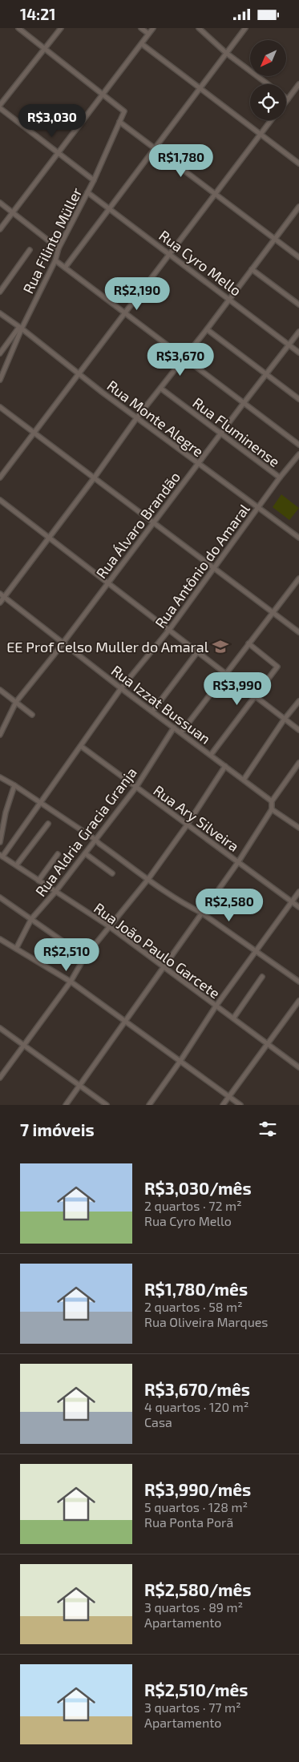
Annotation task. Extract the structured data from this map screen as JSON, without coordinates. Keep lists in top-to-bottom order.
{
  "streets": {
    "street": [
      "Rua Filinto Müller",
      "Rua Cyro Mello",
      "Rua Monte Alegre",
      "Rua Fluminense",
      "Rua Álvaro Brandão",
      "Rua Antônio do Amaral",
      "Rua Izzat Bussuan",
      "Rua Ary Silveira",
      "Rua Aldria Gracia Granja",
      "Rua João Paulo Garcete"
    ]
  },
  "crossings": [
    ["Rua Filinto Müller", "Rua Cyro Mello"],
    ["Rua Filinto Müller", "Rua Monte Alegre"],
    ["Rua Cyro Mello", "Rua Álvaro Brandão"],
    ["Rua Monte Alegre", "Rua Álvaro Brandão"],
    ["Rua Monte Alegre", "Rua Antônio do Amaral"],
    ["Rua Fluminense", "Rua Álvaro Brandão"],
    ["Rua Fluminense", "Rua Antônio do Amaral"],
    ["Rua Álvaro Brandão", "Rua Izzat Bussuan"],
    ["Rua Antônio do Amaral", "Rua Izzat Bussuan"],
    ["Rua Antônio do Amaral", "Rua Ary Silveira"],
    ["Rua Antônio do Amaral", "Rua João Paulo Garcete"],
    ["Rua Izzat Bussuan", "Rua Aldria Gracia Granja"],
    ["Rua Ary Silveira", "Rua Aldria Gracia Granja"],
    ["Rua Aldria Gracia Granja", "Rua João Paulo Garcete"]
  ],
  "places": {
    "school or university": ["EE Prof Celso Muller do Amaral"]
  },
  "north": "bottom left",
  "page": {
    "status": "14:21",
    "price": [
      "R$3,030",
      "R$1,780",
      "R$2,190",
      "R$3,670",
      "R$3,990",
      "R$2,580",
      "R$2,510"
    ],
    "heading": "7 imóveis",
    "list": [
      {
        "name": "R$3,030/mês",
        "note": "2 quartos · 72 m² · Rua Cyro Mello"
      },
      {
        "name": "R$1,780/mês",
        "note": "2 quartos · 58 m² · Rua Oliveira Marques"
      },
      {
        "name": "R$3,670/mês",
        "note": "4 quartos · 120 m² · Casa"
      },
      {
        "name": "R$3,990/mês",
        "note": "5 quartos · 128 m² · Rua Ponta Porã"
      },
      {
        "name": "R$2,580/mês",
        "note": "3 quartos · 89 m² · Apartamento"
      },
      {
        "name": "R$2,510/mês",
        "note": "3 quartos · 77 m² · Apartamento"
      }
    ]
  }
}
